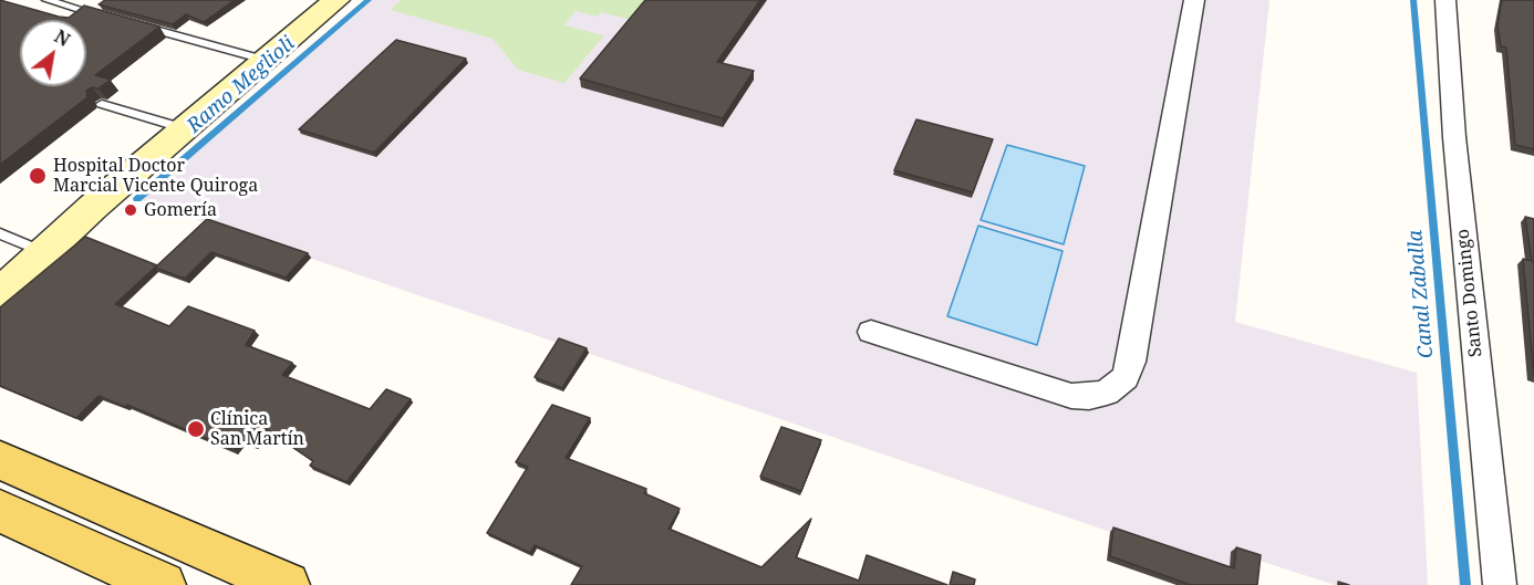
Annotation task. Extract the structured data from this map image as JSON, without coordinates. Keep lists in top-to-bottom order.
{
  "streets": {
    "street": ["Santo Domingo"]
  },
  "water": ["Ramo Meglioli", "Canal Zaballa"],
  "places": ["Hospital Doctor Marcial Vicente Quiroga", "Gomería", "Clínica San Martín"],
  "north": "top right"
}
